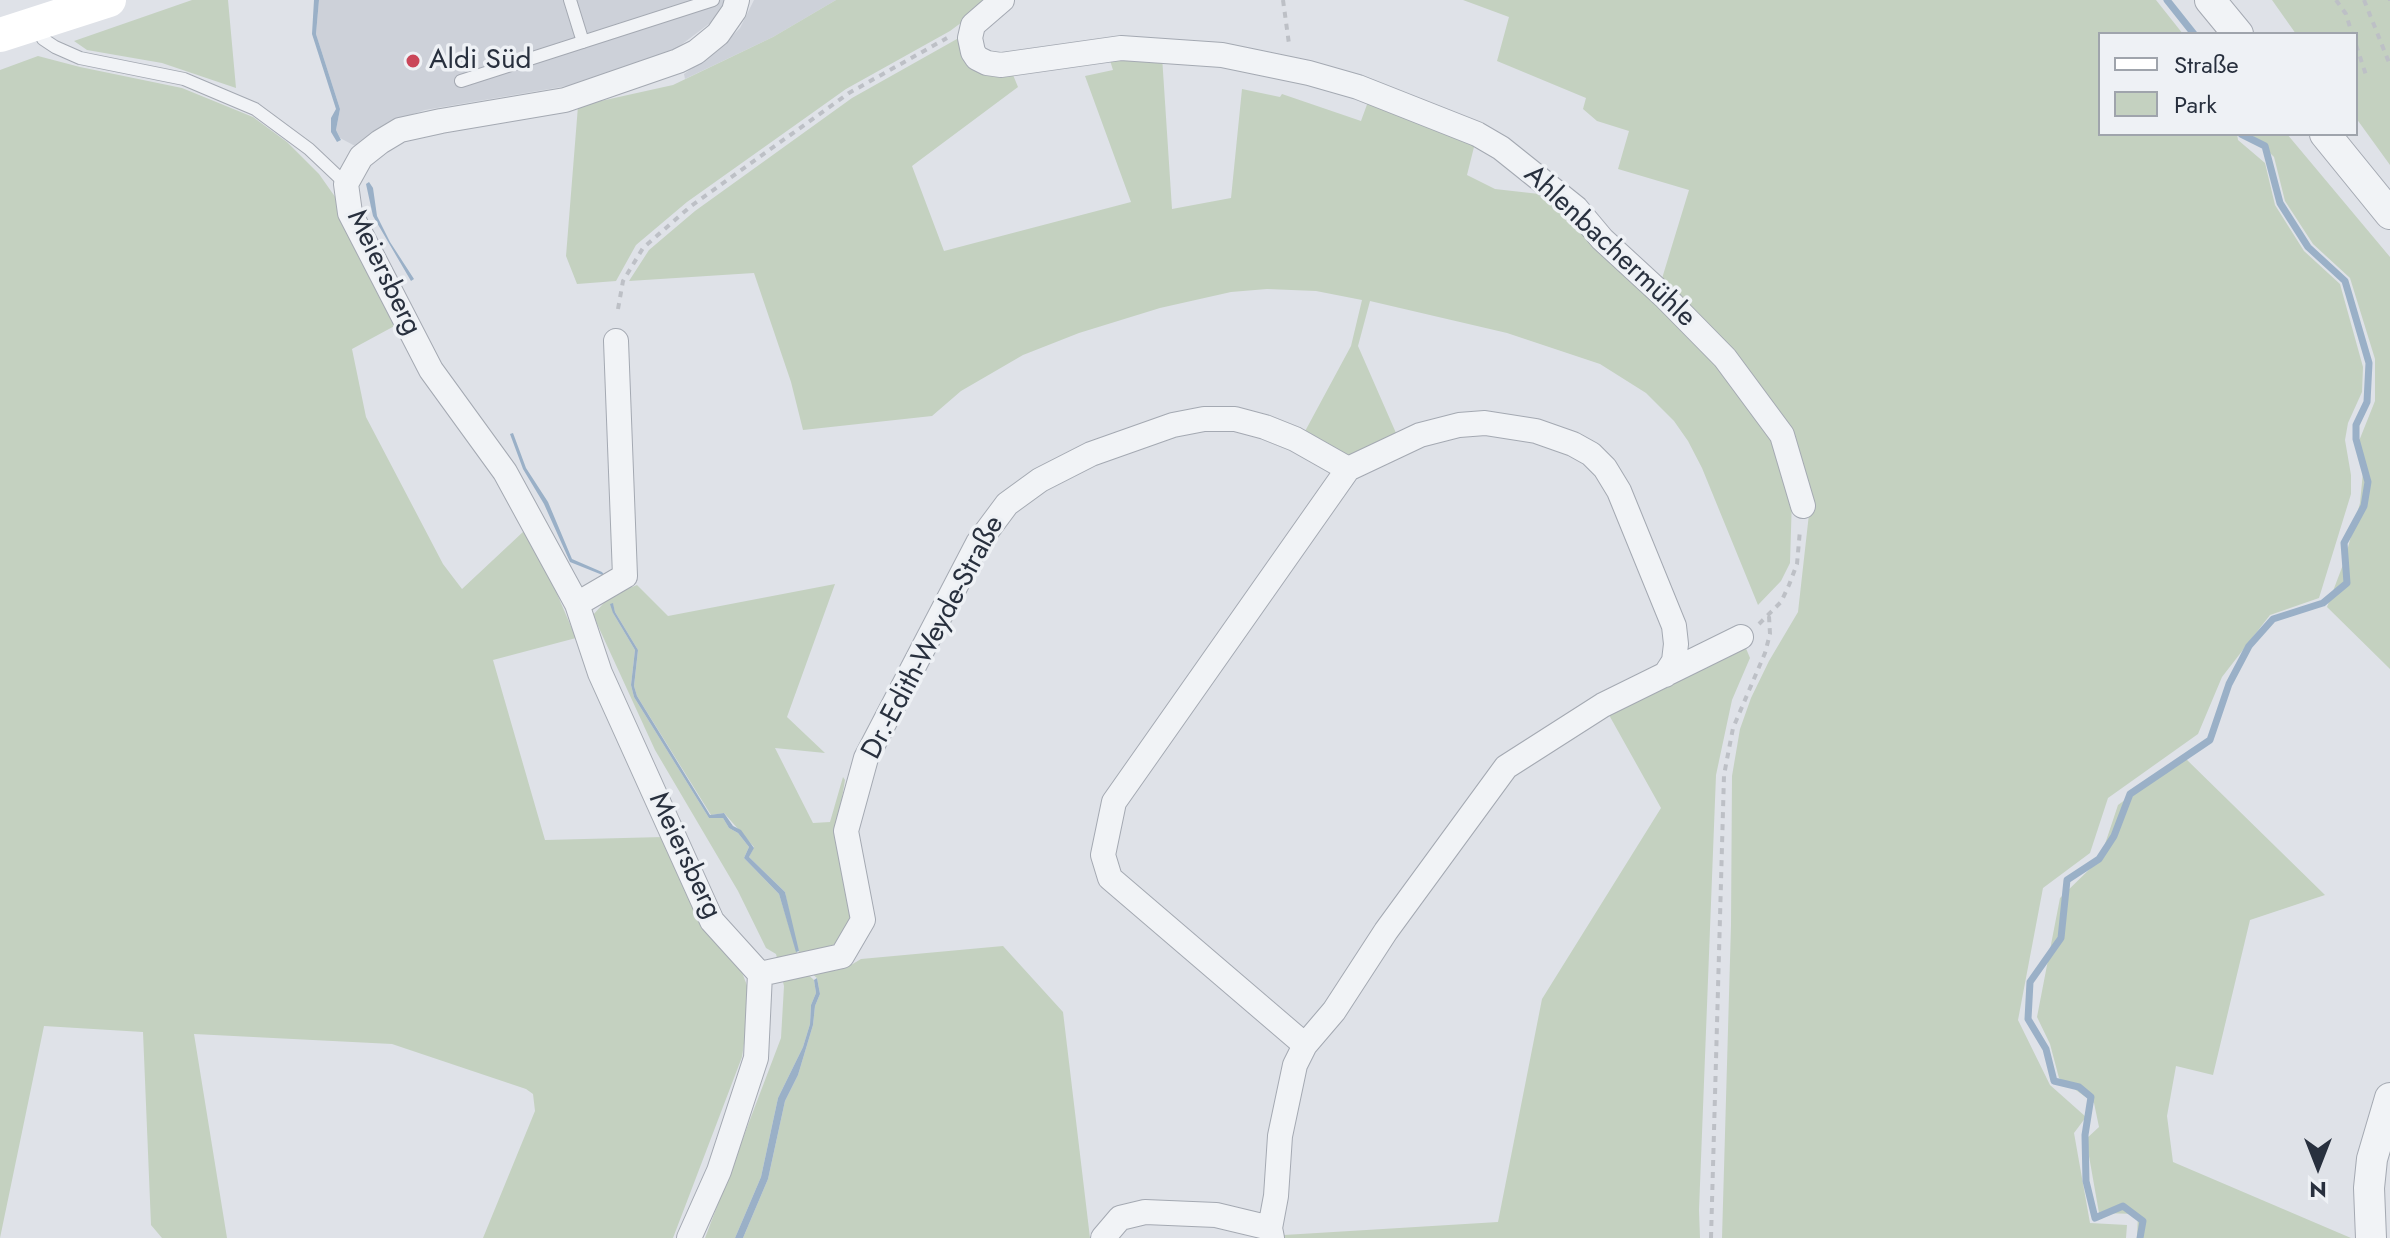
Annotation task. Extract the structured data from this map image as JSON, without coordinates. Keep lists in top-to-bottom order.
{
  "streets": {
    "street": ["Ahlenbachermühle", "Meiersberg", "Dr.-Edith-Weyde-Straße"]
  },
  "crossings": [
    ["Meiersberg", "Dr.-Edith-Weyde-Straße"]
  ],
  "places": ["Aldi Süd"],
  "legend": ["Straße", "Park"],
  "north": "bottom"
}
